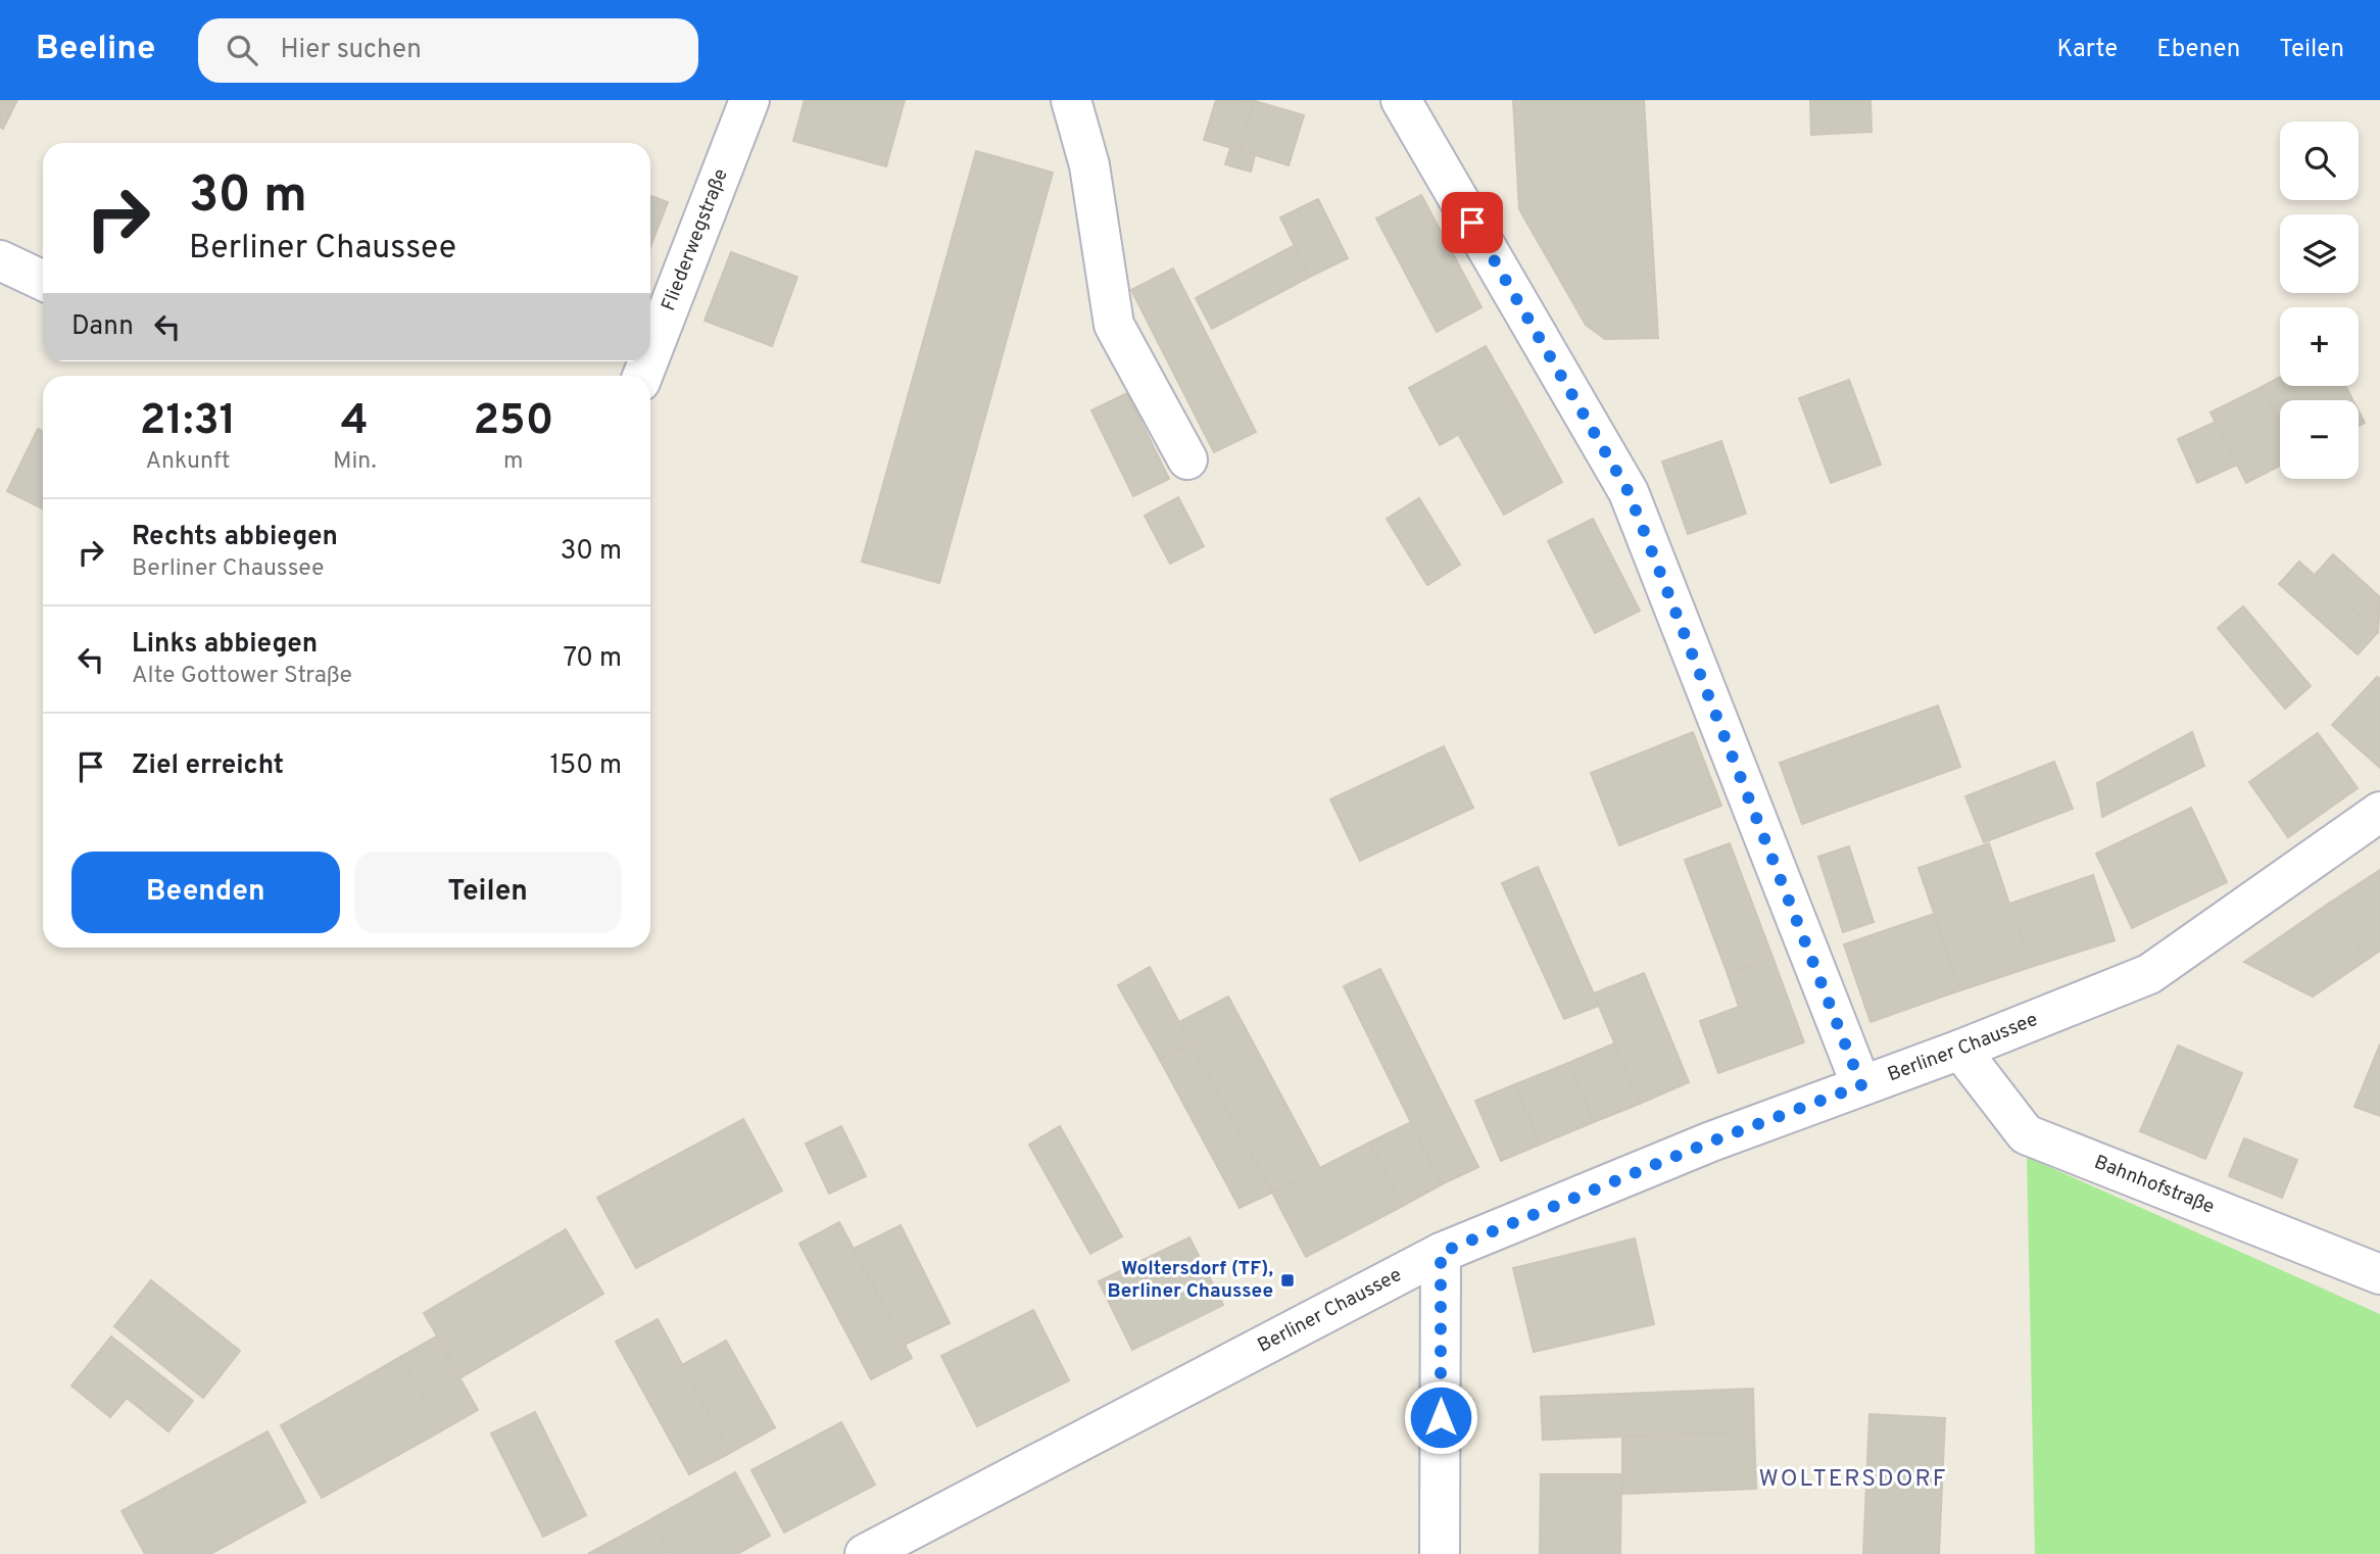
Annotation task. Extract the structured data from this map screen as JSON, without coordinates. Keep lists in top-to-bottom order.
{
  "streets": {
    "street": ["Fliederwegstraße", "Berliner Chaussee", "Bahnhofstraße"]
  },
  "crossings": [
    ["Berliner Chaussee", "Bahnhofstraße"]
  ],
  "districts": ["WOLTERSDORF"],
  "places": {
    "transit": ["Woltersdorf (TF), Berliner Chaussee"]
  },
  "page": {
    "header": "Beeline",
    "search": "Hier suchen",
    "nav": ["Karte", "Ebenen", "Teilen"],
    "map_buttons": ["+", "−"],
    "turn": ["30 m", "Berliner Chaussee"],
    "then": "Dann",
    "eta": [
      "21:31",
      "Ankunft",
      "4",
      "Min.",
      "250",
      "m"
    ],
    "list": [
      {
        "name": "Rechts abbiegen",
        "note": "Berliner Chaussee",
        "value": "30 m"
      },
      {
        "name": "Links abbiegen",
        "note": "Alte Gottower Straße",
        "value": "70 m"
      },
      {
        "name": "Ziel erreicht",
        "value": "150 m"
      }
    ],
    "buttons": ["Beenden", "Teilen"]
  }
}
